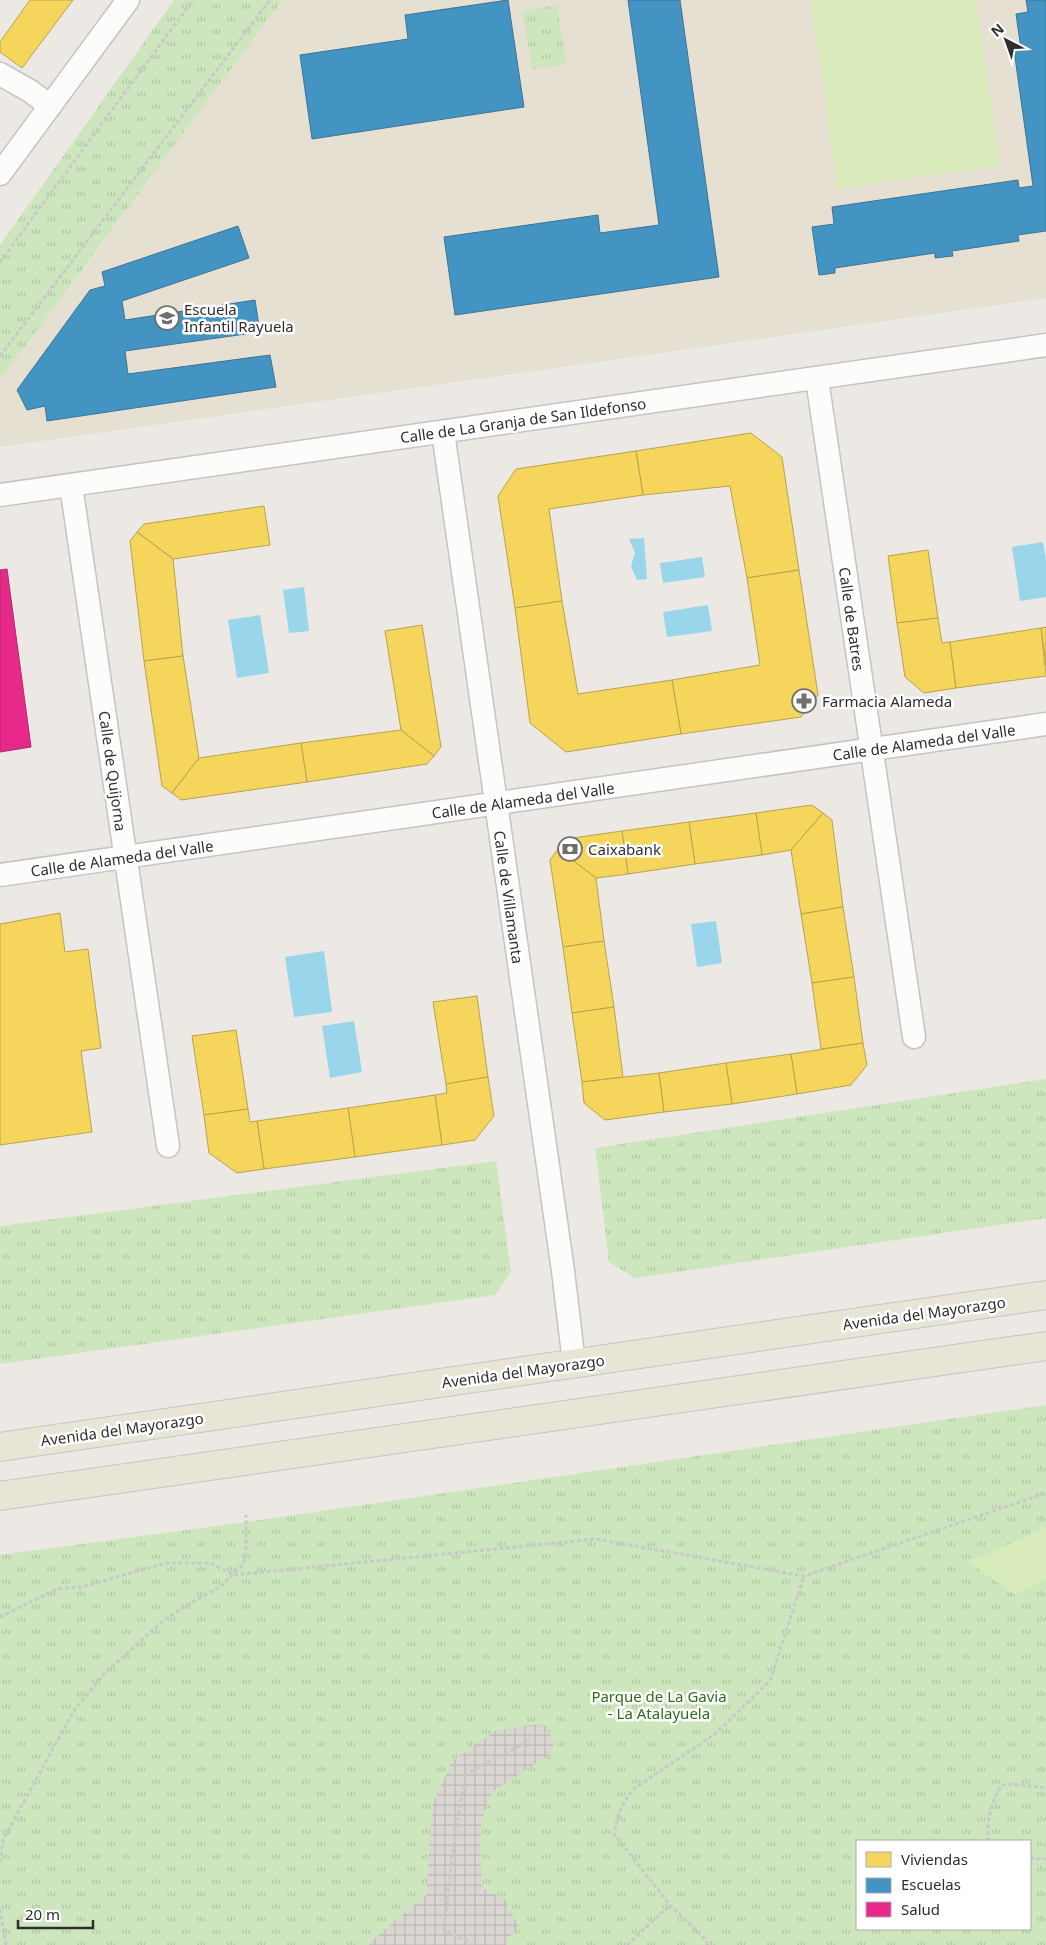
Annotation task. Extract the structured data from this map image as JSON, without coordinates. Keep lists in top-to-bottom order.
{
  "streets": {
    "main road": ["Avenida del Mayorazgo"],
    "street": [
      "Calle de La Granja de San Ildefonso",
      "Calle de Batres",
      "Calle de Alameda del Valle",
      "Calle de Quijorna",
      "Calle de Villamanta"
    ]
  },
  "crossings": [
    ["Calle de La Granja de San Ildefonso", "Calle de Batres"],
    ["Calle de La Granja de San Ildefonso", "Calle de Quijorna"],
    ["Calle de La Granja de San Ildefonso", "Calle de Villamanta"],
    ["Calle de Batres", "Calle de Alameda del Valle"],
    ["Calle de Alameda del Valle", "Calle de Quijorna"],
    ["Calle de Alameda del Valle", "Calle de Villamanta"],
    ["Calle de Villamanta", "Avenida del Mayorazgo"]
  ],
  "parks": ["Parque de La Gavia - La Atalayuela"],
  "places": {
    "school or university": ["Escuela Infantil Rayuela"],
    "pharmacy": ["Farmacia Alameda"],
    "bank": ["Caixabank"]
  },
  "legend": ["Viviendas", "Escuelas", "Salud"],
  "scale_bar": "20 m",
  "north": "top left"
}
